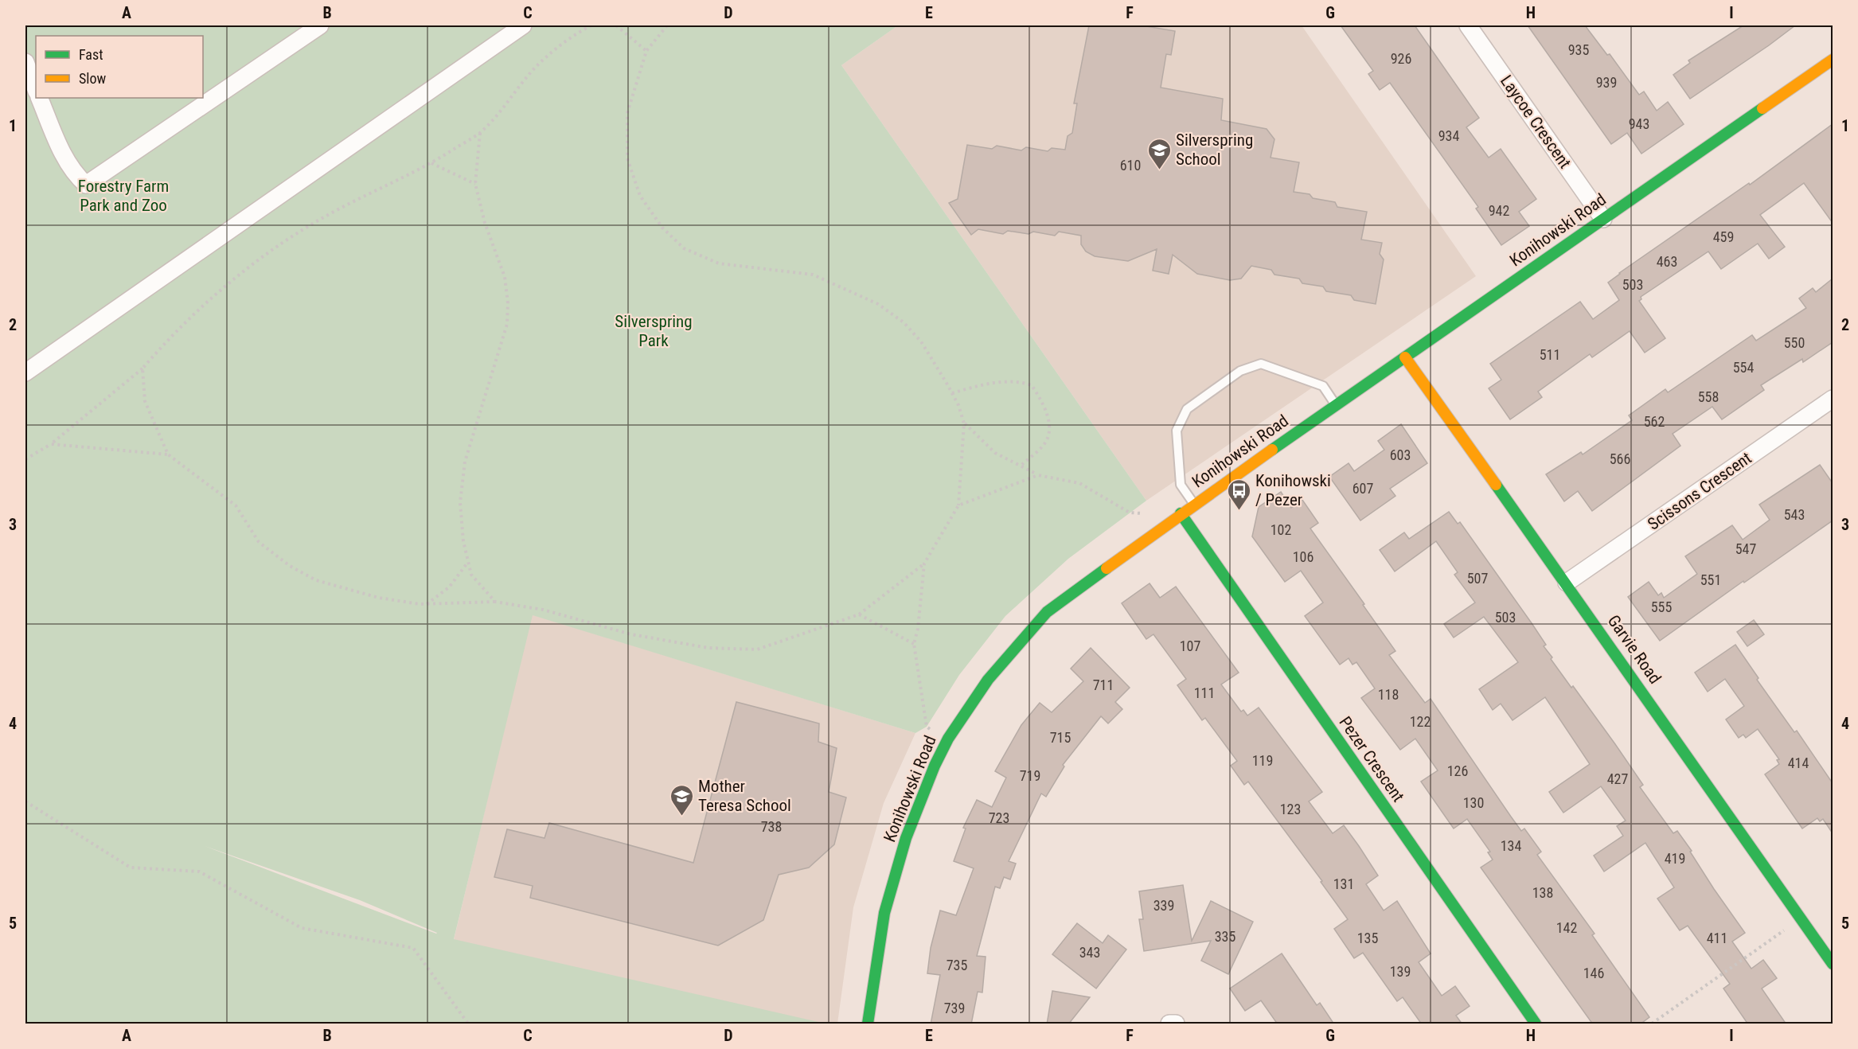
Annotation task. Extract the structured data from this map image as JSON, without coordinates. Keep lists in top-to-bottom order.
{
  "streets": {
    "street": [
      "Laycoe Crescent",
      "Konihowski Road",
      "Scissons Crescent",
      "Garvie Road",
      "Pezer Crescent"
    ]
  },
  "crossings": [
    ["Laycoe Crescent", "Konihowski Road"],
    ["Konihowski Road", "Garvie Road"],
    ["Konihowski Road", "Pezer Crescent"],
    ["Scissons Crescent", "Garvie Road"]
  ],
  "parks": ["Forestry Farm Park and Zoo", "Silverspring Park"],
  "places": {
    "school or university": ["Silverspring School", "Mother Teresa School"],
    "bus stop": ["Konihowski / Pezer"]
  },
  "house_numbers": [
    "935",
    "926",
    "939",
    "943",
    "934",
    "610",
    "942",
    "459",
    "463",
    "503",
    "550",
    "511",
    "554",
    "558",
    "562",
    "603",
    "566",
    "607",
    "543",
    "102",
    "547",
    "106",
    "507",
    "551",
    "555",
    "503",
    "107",
    "711",
    "111",
    "118",
    "122",
    "715",
    "119",
    "414",
    "126",
    "719",
    "427",
    "130",
    "123",
    "723",
    "738",
    "134",
    "419",
    "131",
    "138",
    "339",
    "142",
    "335",
    "135",
    "411",
    "343",
    "735",
    "139",
    "146",
    "739"
  ],
  "legend": ["Fast", "Slow"],
  "grid": {
    "columns": [
      "A",
      "B",
      "C",
      "D",
      "E",
      "F",
      "G",
      "H",
      "I"
    ],
    "rows": [
      "1",
      "2",
      "3",
      "4",
      "5"
    ]
  }
}
